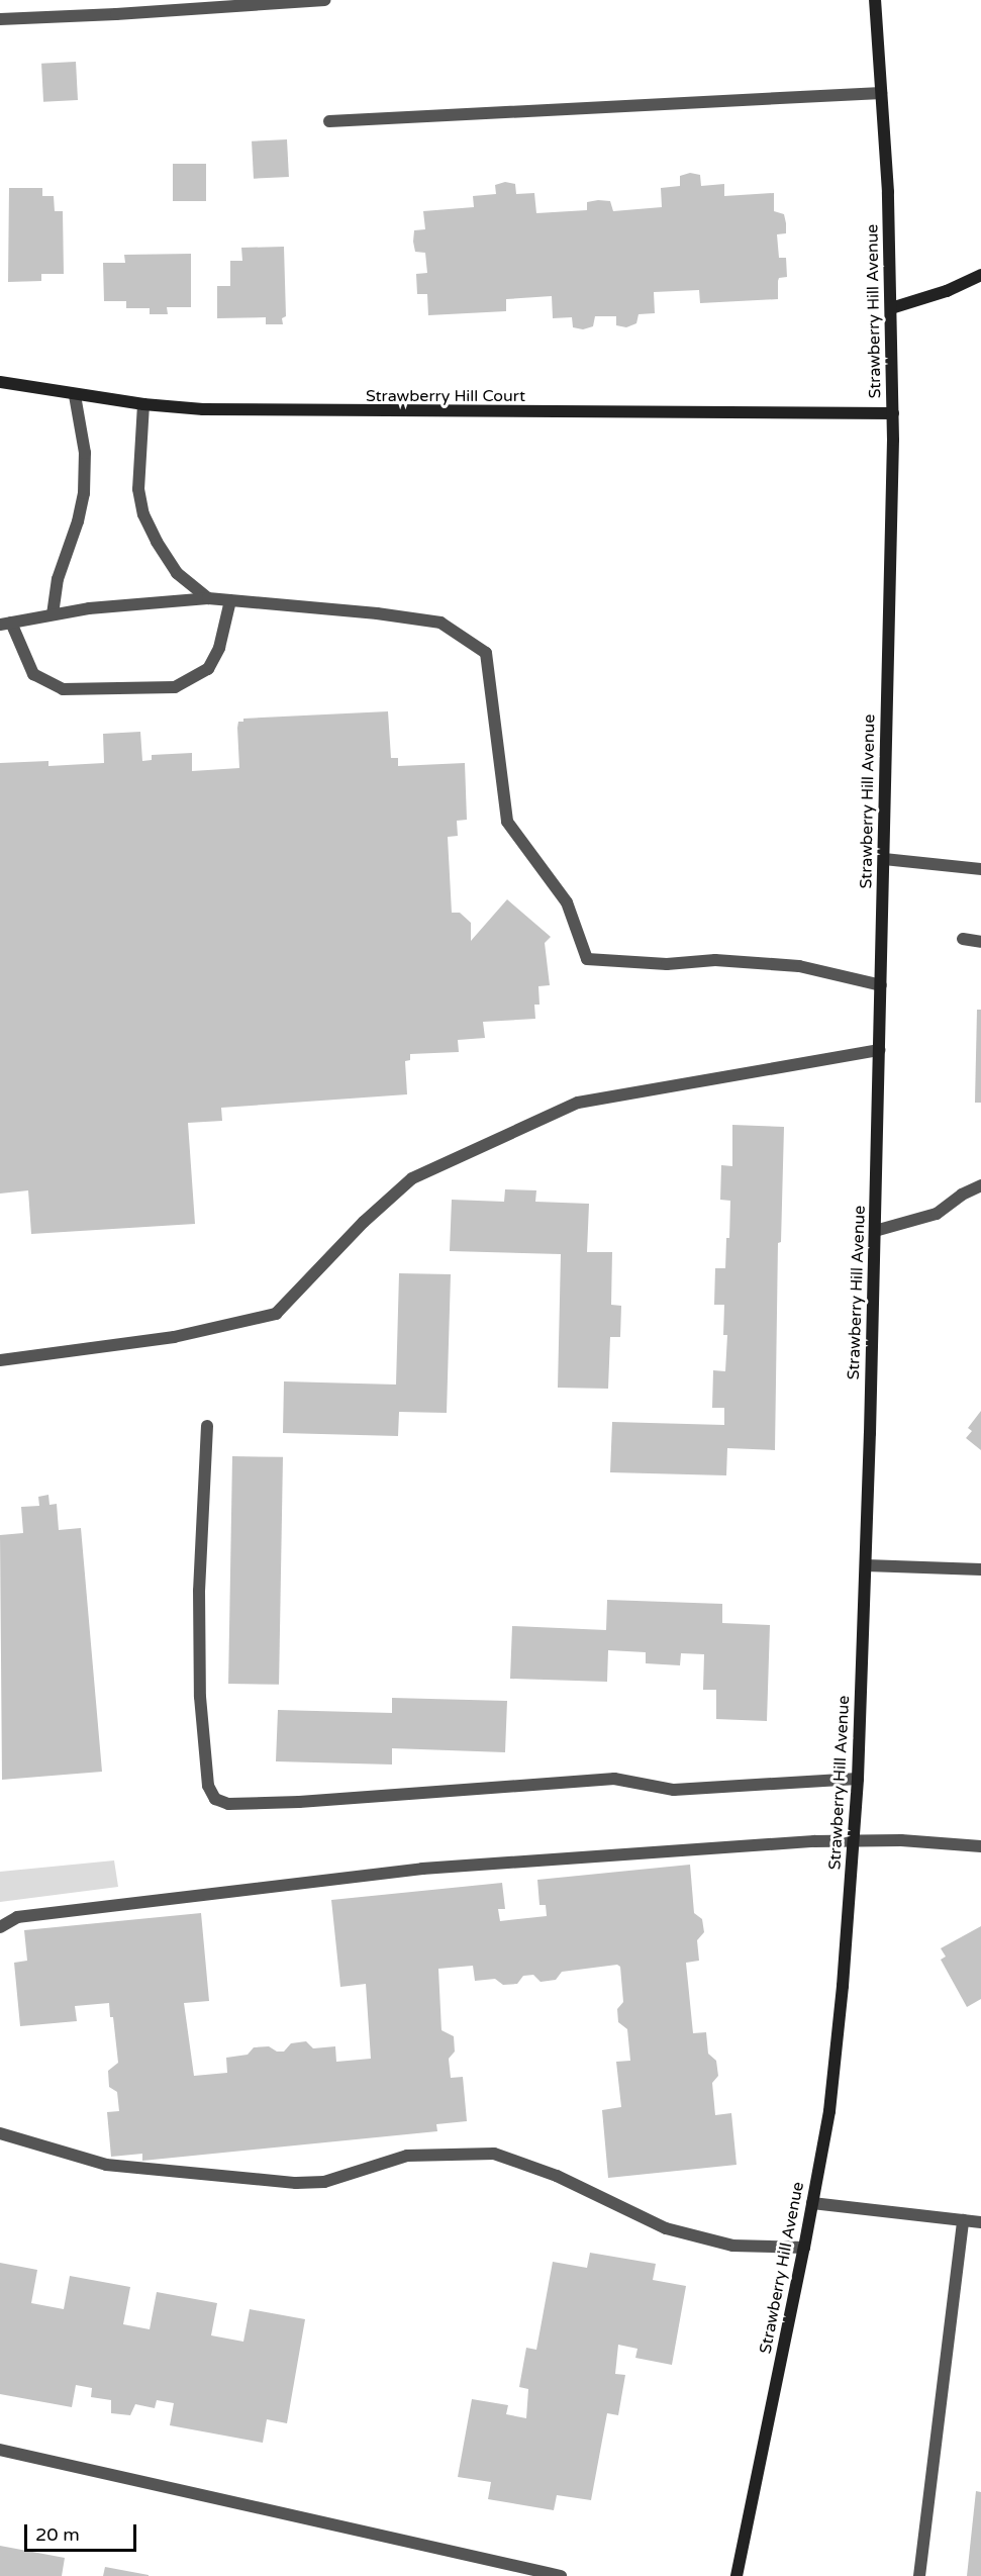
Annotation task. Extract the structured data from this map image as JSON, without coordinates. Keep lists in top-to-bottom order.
{
  "streets": {
    "main road": ["Strawberry Hill Avenue", "Strawberry Hill Court"]
  },
  "crossings": [
    ["Strawberry Hill Avenue", "Strawberry Hill Court"]
  ],
  "scale_bar": "20 m"
}
